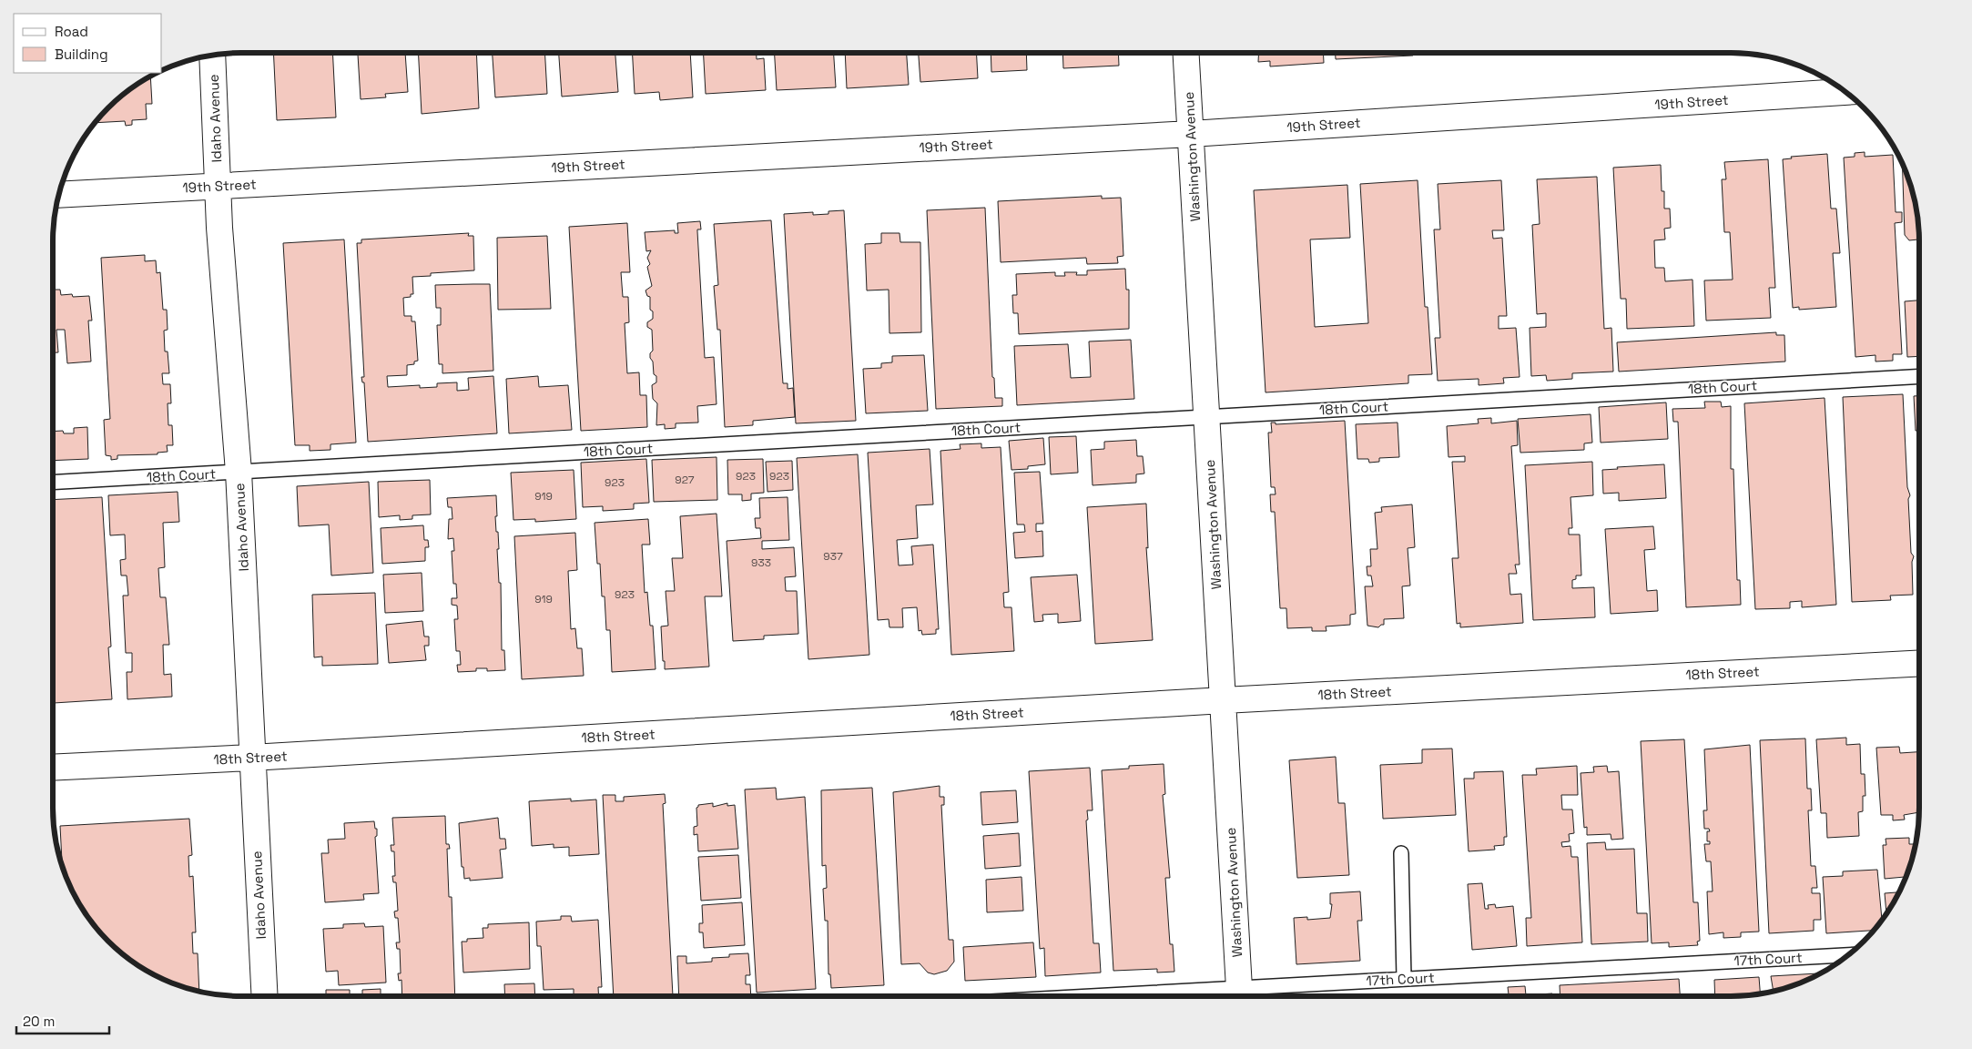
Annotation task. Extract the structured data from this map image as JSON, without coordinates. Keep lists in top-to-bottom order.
{
  "streets": {
    "street": [
      "19th Street",
      "Idaho Avenue",
      "Washington Avenue",
      "18th Street"
    ],
    "lane": ["18th Court", "17th Court"]
  },
  "crossings": [
    ["19th Street", "Idaho Avenue"],
    ["19th Street", "Washington Avenue"],
    ["Idaho Avenue", "18th Court"],
    ["Idaho Avenue", "18th Street"],
    ["Washington Avenue", "18th Court"],
    ["Washington Avenue", "18th Street"],
    ["Washington Avenue", "17th Court"]
  ],
  "house_numbers": [
    "923",
    "923",
    "927",
    "923",
    "919",
    "937",
    "933",
    "923",
    "919"
  ],
  "legend": ["Road", "Building"],
  "scale_bar": "20 m"
}
